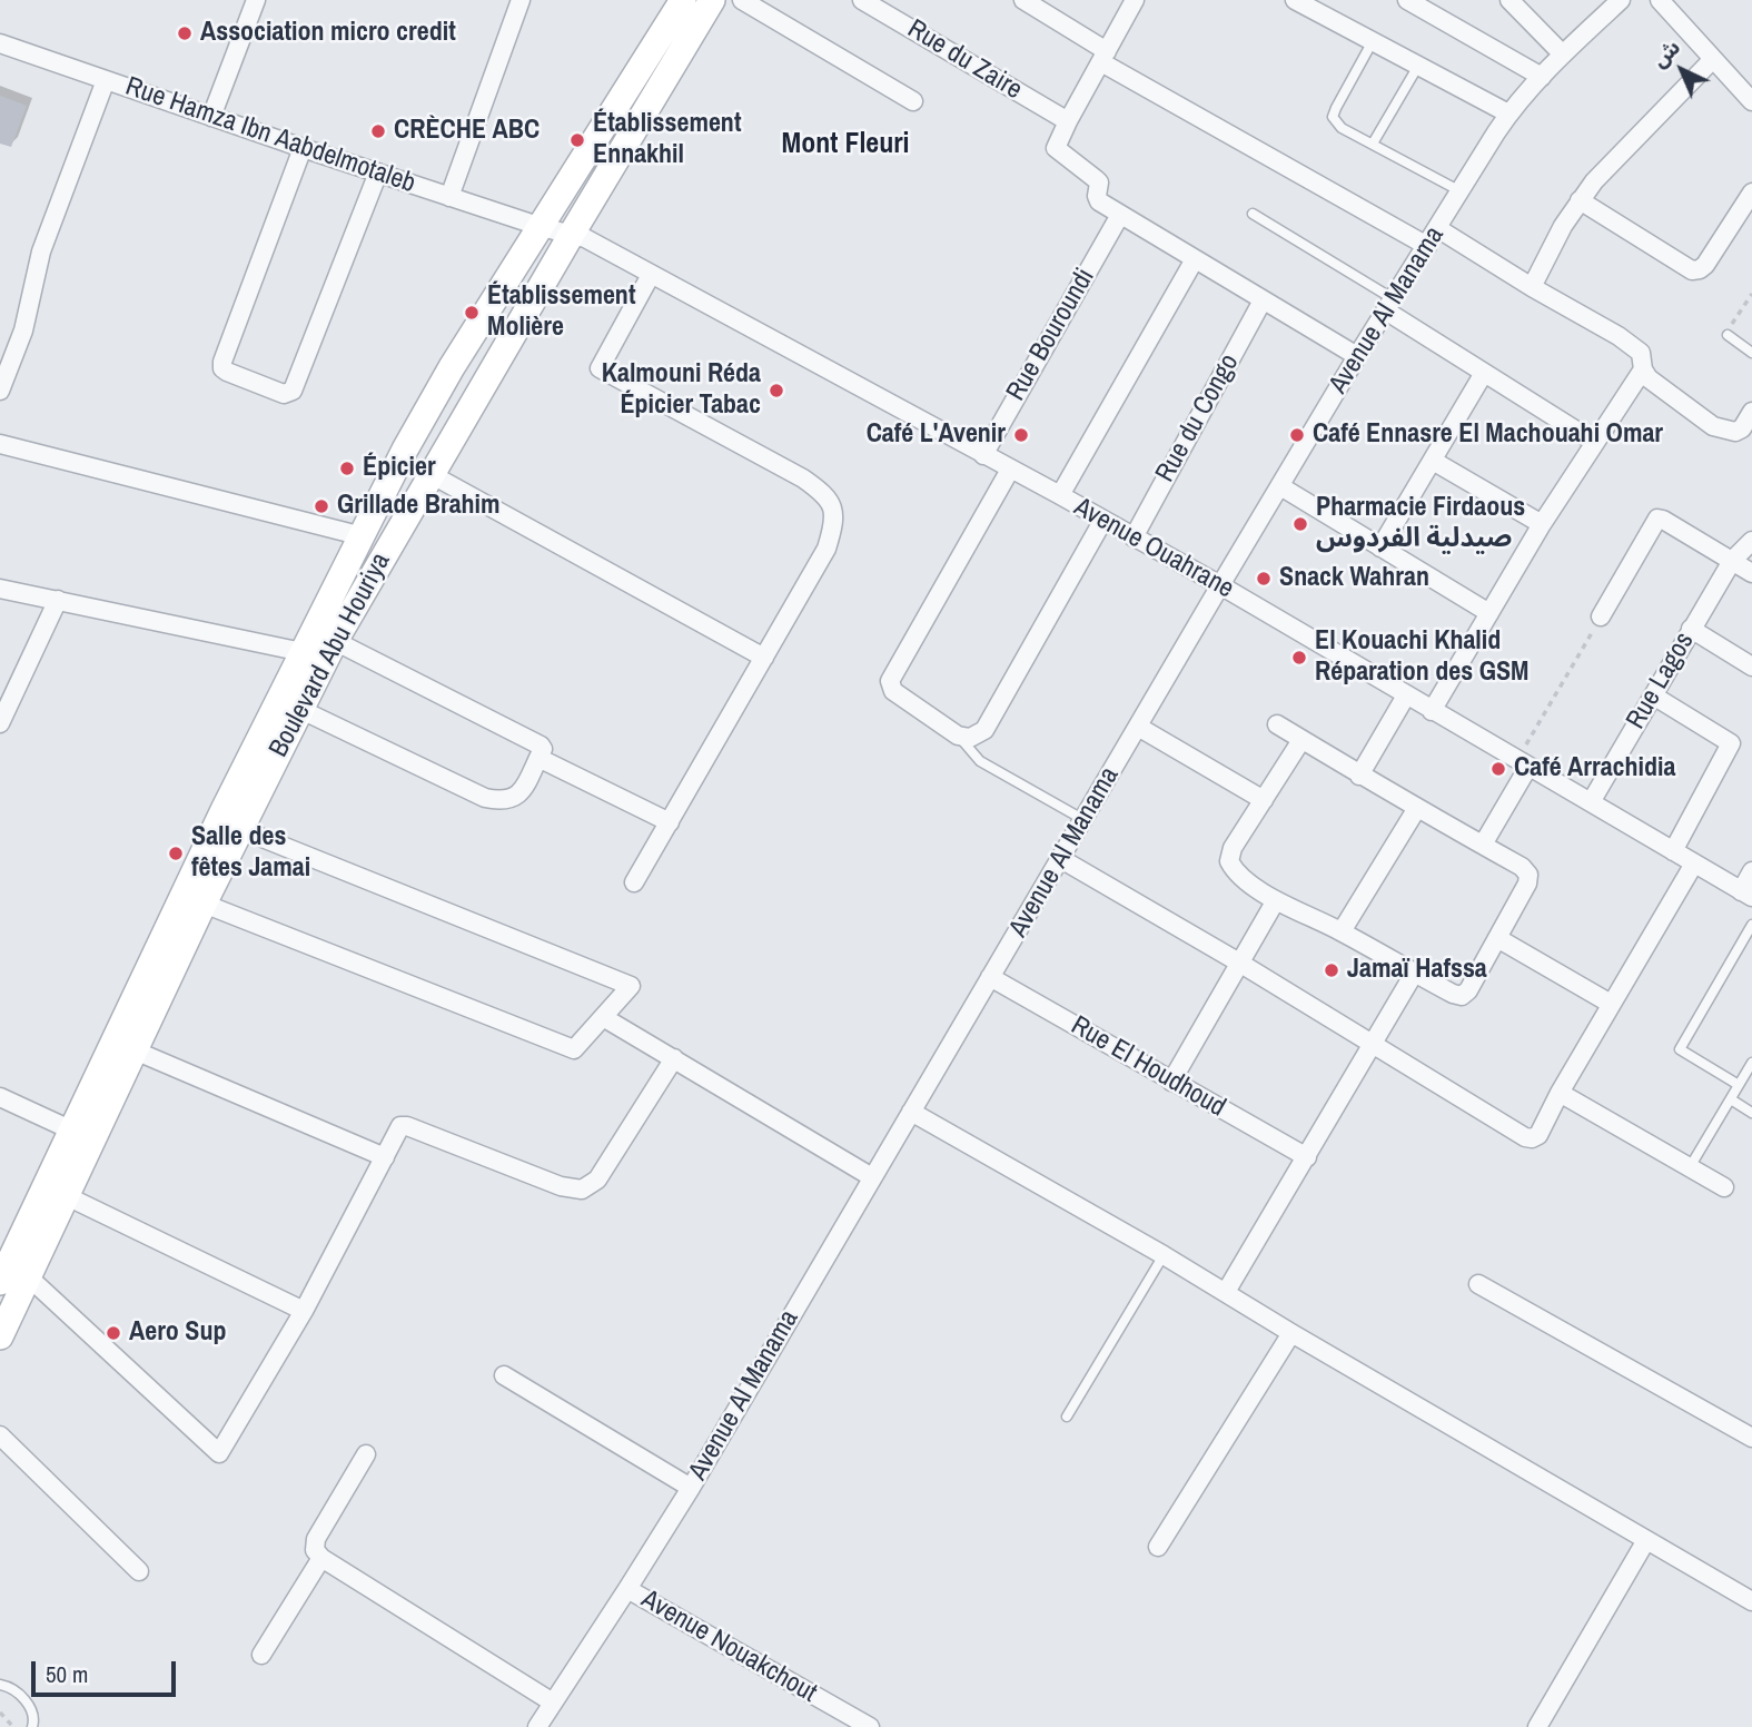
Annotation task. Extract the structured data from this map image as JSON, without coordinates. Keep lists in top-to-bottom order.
{
  "streets": {
    "main road": ["Boulevard Abu Houriya"],
    "street": [
      "Rue du Zaire",
      "Rue Hamza Ibn Aabdelmotaleb",
      "Avenue Al Manama",
      "Rue Bouroundi",
      "Rue du Congo",
      "Avenue Ouahrane",
      "Rue Lagos",
      "Rue El Houdhoud",
      "Avenue Nouakchout"
    ]
  },
  "crossings": [
    ["Rue Hamza Ibn Aabdelmotaleb", "Avenue Ouahrane"],
    ["Rue Hamza Ibn Aabdelmotaleb", "Boulevard Abu Houriya"],
    ["Avenue Al Manama", "Avenue Ouahrane"],
    ["Avenue Al Manama", "Rue El Houdhoud"],
    ["Avenue Al Manama", "Avenue Nouakchout"],
    ["Rue Bouroundi", "Avenue Ouahrane"],
    ["Rue du Congo", "Avenue Ouahrane"],
    ["Avenue Ouahrane", "Boulevard Abu Houriya"],
    ["Avenue Ouahrane", "Rue Lagos"]
  ],
  "districts": ["Mont Fleuri"],
  "places": [
    "Association micro credit",
    "CRÈCHE ABC",
    "Établissement Ennakhil",
    "Établissement Molière",
    "Kalmouni Réda Épicier Tabac",
    "Café L'Avenir",
    "Café Ennasre El Machouahi Omar",
    "Épicier",
    "Grillade Brahim",
    "Pharmacie Firdaous صيدلية الفردوس",
    "Snack Wahran",
    "El Kouachi Khalid Réparation des GSM",
    "Café Arrachidia",
    "Salle des fêtes Jamai",
    "Jamaï Hafssa",
    "Aero Sup"
  ],
  "scale_bar": "50 m",
  "north": "top left"
}
